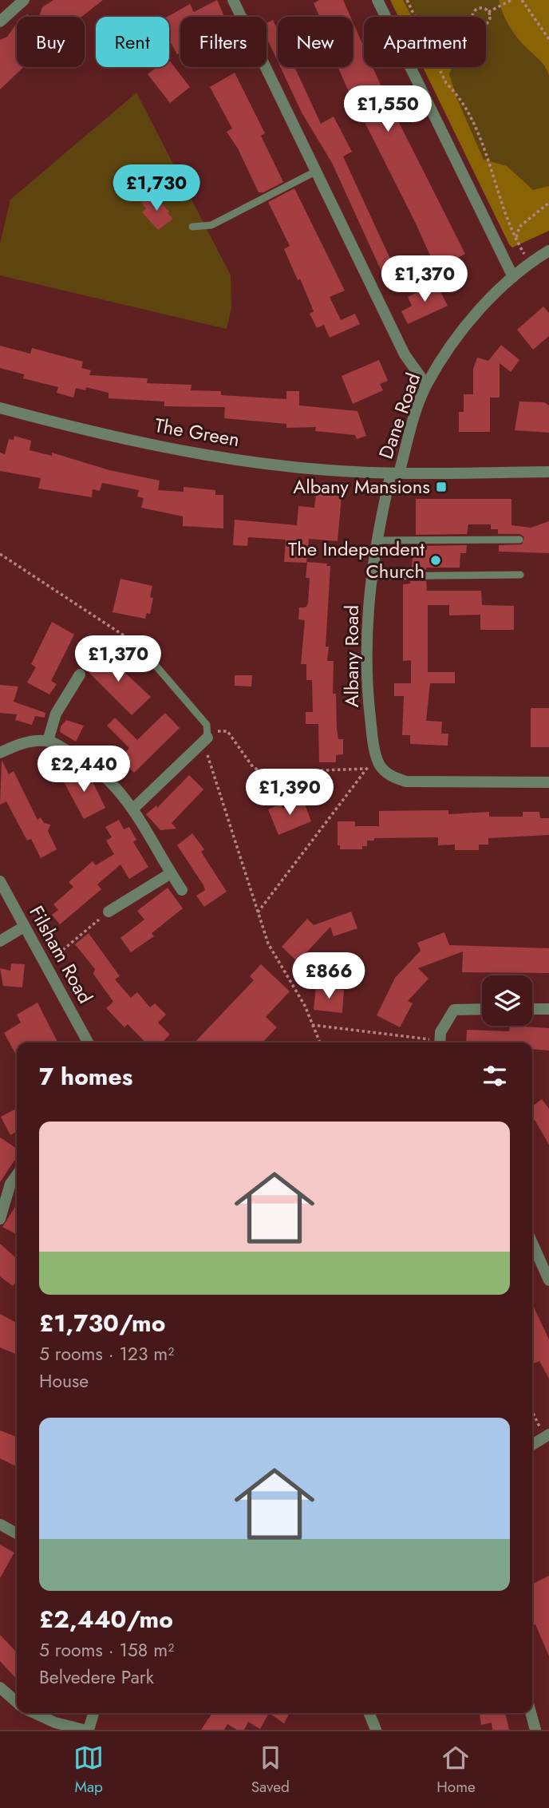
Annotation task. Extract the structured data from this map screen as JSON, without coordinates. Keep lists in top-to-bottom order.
{
  "streets": {
    "street": [
      "Dane Road",
      "The Green",
      "Albany Road",
      "Filsham Road"
    ]
  },
  "crossings": [
    ["Dane Road", "The Green"],
    ["Dane Road", "Albany Road"],
    ["The Green", "Albany Road"]
  ],
  "places": {
    "transit": ["Albany Mansions"],
    "other": ["The Independent Church"]
  },
  "page": {
    "chip": [
      "Buy",
      "Rent",
      "Filters",
      "New",
      "Apartment"
    ],
    "price": [
      "£1,550",
      "£1,730",
      "£1,370",
      "£1,370",
      "£2,440",
      "£1,390",
      "£866"
    ],
    "heading": "7 homes",
    "list": [
      {
        "name": "£1,730/mo",
        "note": "5 rooms · 123 m² · House"
      },
      {
        "name": "£2,440/mo",
        "note": "5 rooms · 158 m² · Belvedere Park"
      }
    ],
    "tabs": ["Map", "Saved", "Home"]
  }
}
